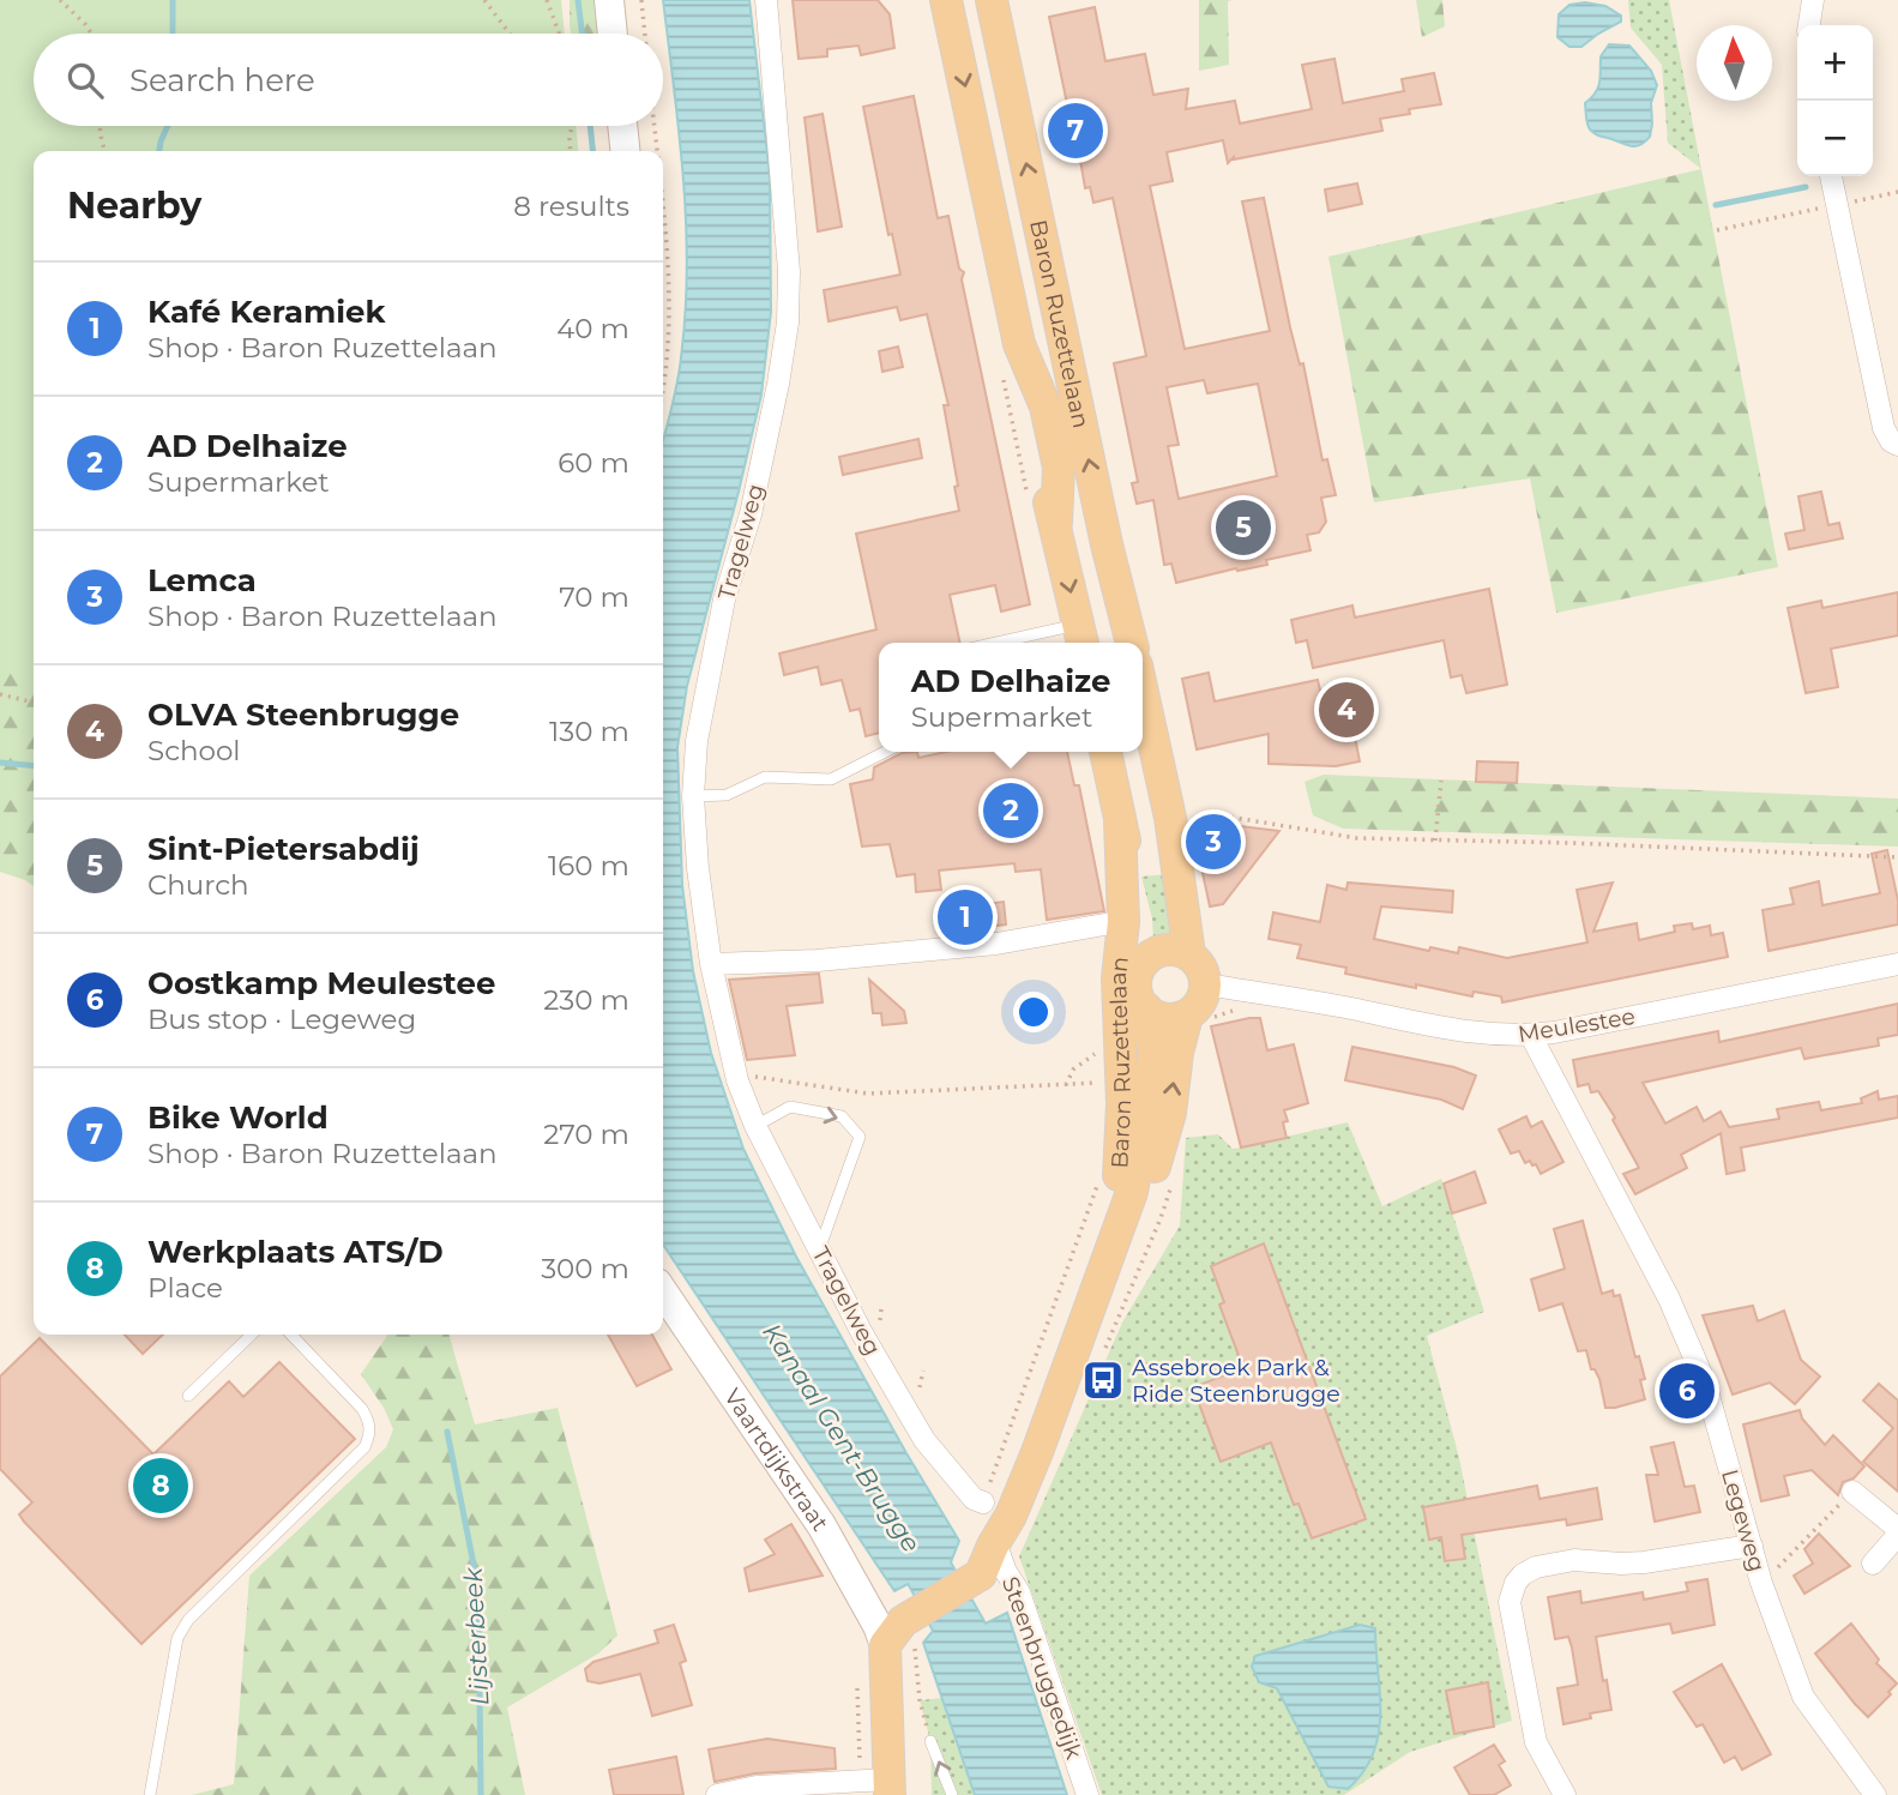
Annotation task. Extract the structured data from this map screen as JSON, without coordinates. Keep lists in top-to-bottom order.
{
  "streets": {
    "main road": ["Baron Ruzettelaan"],
    "street": [
      "Tragelweg",
      "Meulestee",
      "Vaartdijkstraat",
      "Legeweg",
      "Steenbruggedijk"
    ]
  },
  "crossings": [
    ["Baron Ruzettelaan", "Meulestee"],
    ["Baron Ruzettelaan", "Vaartdijkstraat"],
    ["Baron Ruzettelaan", "Steenbruggedijk"],
    ["Meulestee", "Legeweg"]
  ],
  "water": ["Kanaal Gent-Brugge", "Lijsterbeek"],
  "places": {
    "bus stop": ["Assebroek Park & Ride Steenbrugge"]
  },
  "north": "top",
  "page": {
    "map_buttons": ["+", "−"],
    "search": "Search here",
    "pins": [
      "7",
      "5",
      "4",
      "2",
      "3",
      "1",
      "6",
      "8"
    ],
    "heading": ["Nearby", "8 results"],
    "list": [
      {
        "mark": "1",
        "name": "Kafé Keramiek",
        "note": "Shop · Baron Ruzettelaan",
        "value": "40 m"
      },
      {
        "mark": "2",
        "name": "AD Delhaize",
        "note": "Supermarket",
        "value": "60 m"
      },
      {
        "mark": "3",
        "name": "Lemca",
        "note": "Shop · Baron Ruzettelaan",
        "value": "70 m"
      },
      {
        "mark": "4",
        "name": "OLVA Steenbrugge",
        "note": "School",
        "value": "130 m"
      },
      {
        "mark": "5",
        "name": "Sint-Pietersabdij",
        "note": "Church",
        "value": "160 m"
      },
      {
        "mark": "6",
        "name": "Oostkamp Meulestee",
        "note": "Bus stop · Legeweg",
        "value": "230 m"
      },
      {
        "mark": "7",
        "name": "Bike World",
        "note": "Shop · Baron Ruzettelaan",
        "value": "270 m"
      },
      {
        "mark": "8",
        "name": "Werkplaats ATS/D",
        "note": "Place",
        "value": "300 m"
      }
    ],
    "popup": ["AD Delhaize", "Supermarket"]
  }
}
